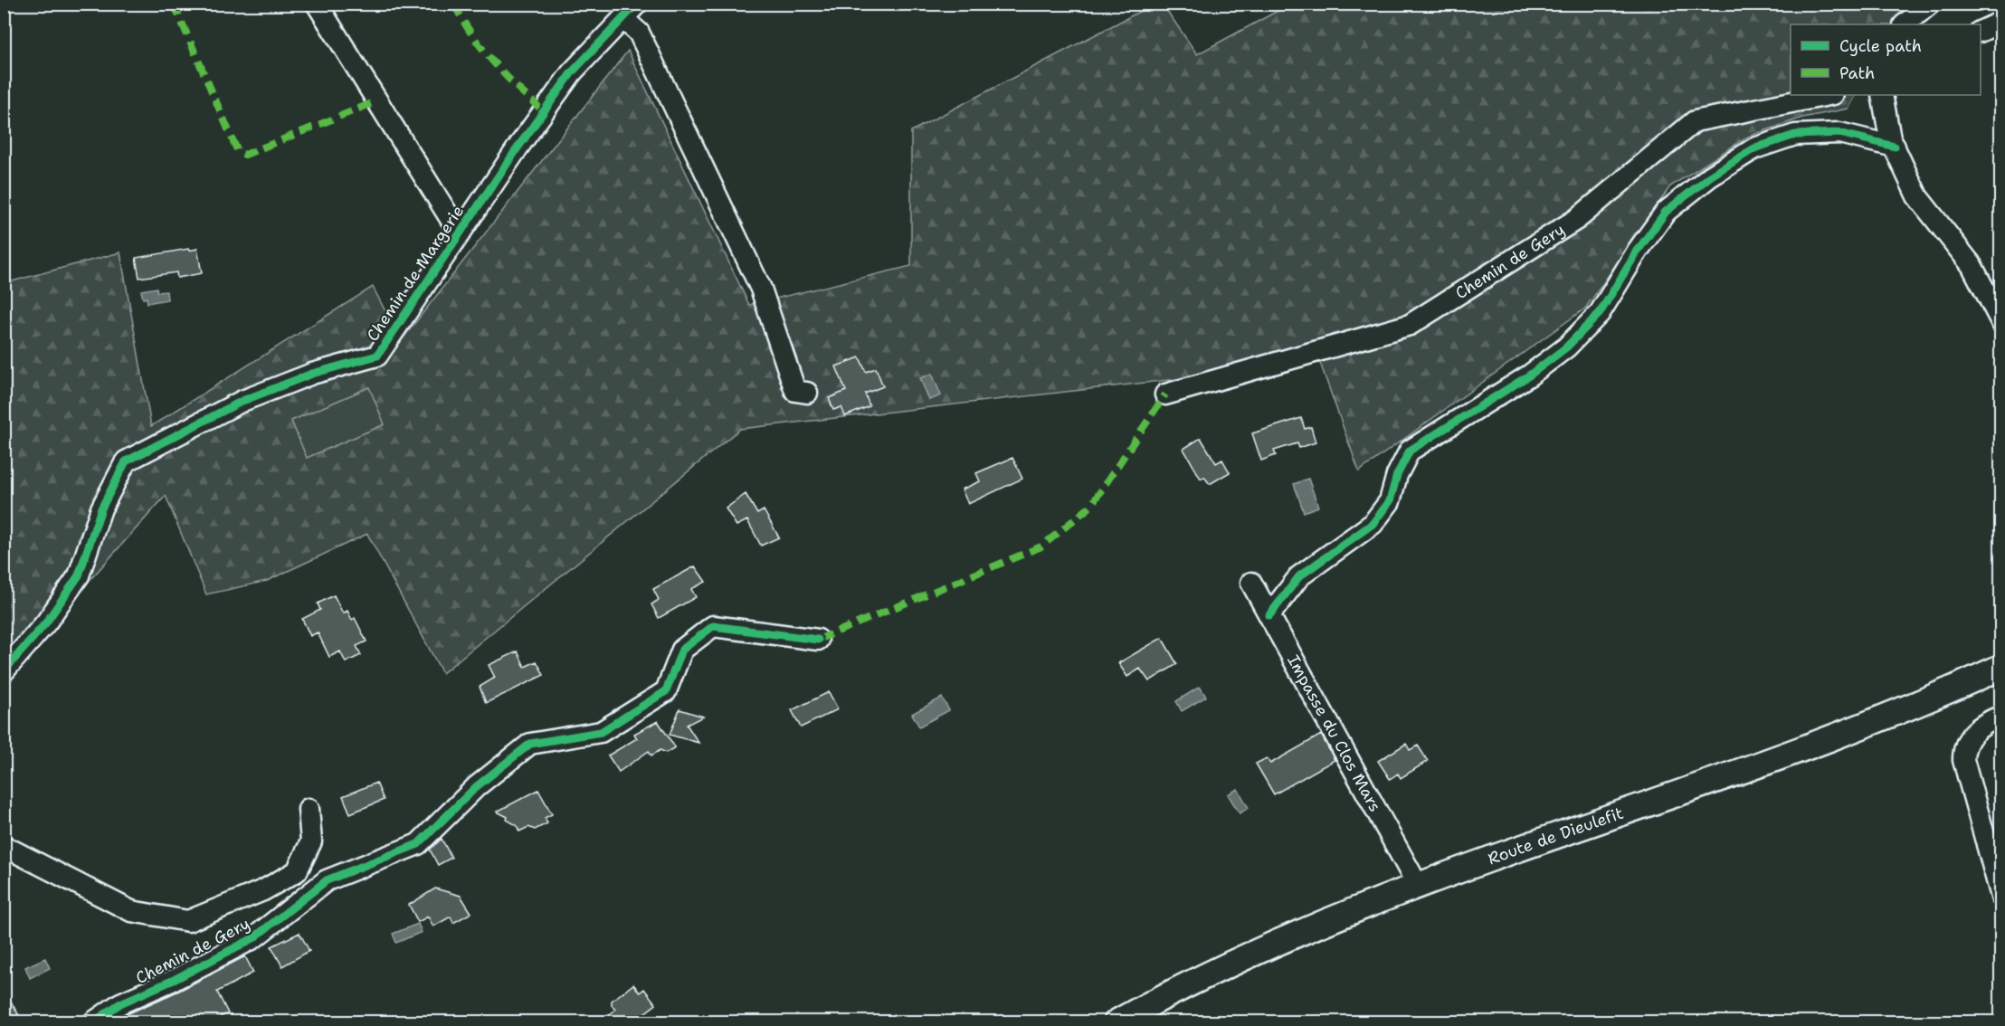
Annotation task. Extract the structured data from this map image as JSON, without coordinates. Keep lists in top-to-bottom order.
{
  "streets": {
    "main road": ["Route de Dieulefit"],
    "street": ["Chemin de Gery", "Chemin de Margerie", "Impasse du Clos Mars"]
  },
  "crossings": [
    ["Impasse du Clos Mars", "Route de Dieulefit"]
  ],
  "legend": ["Cycle path", "Path"]
}
